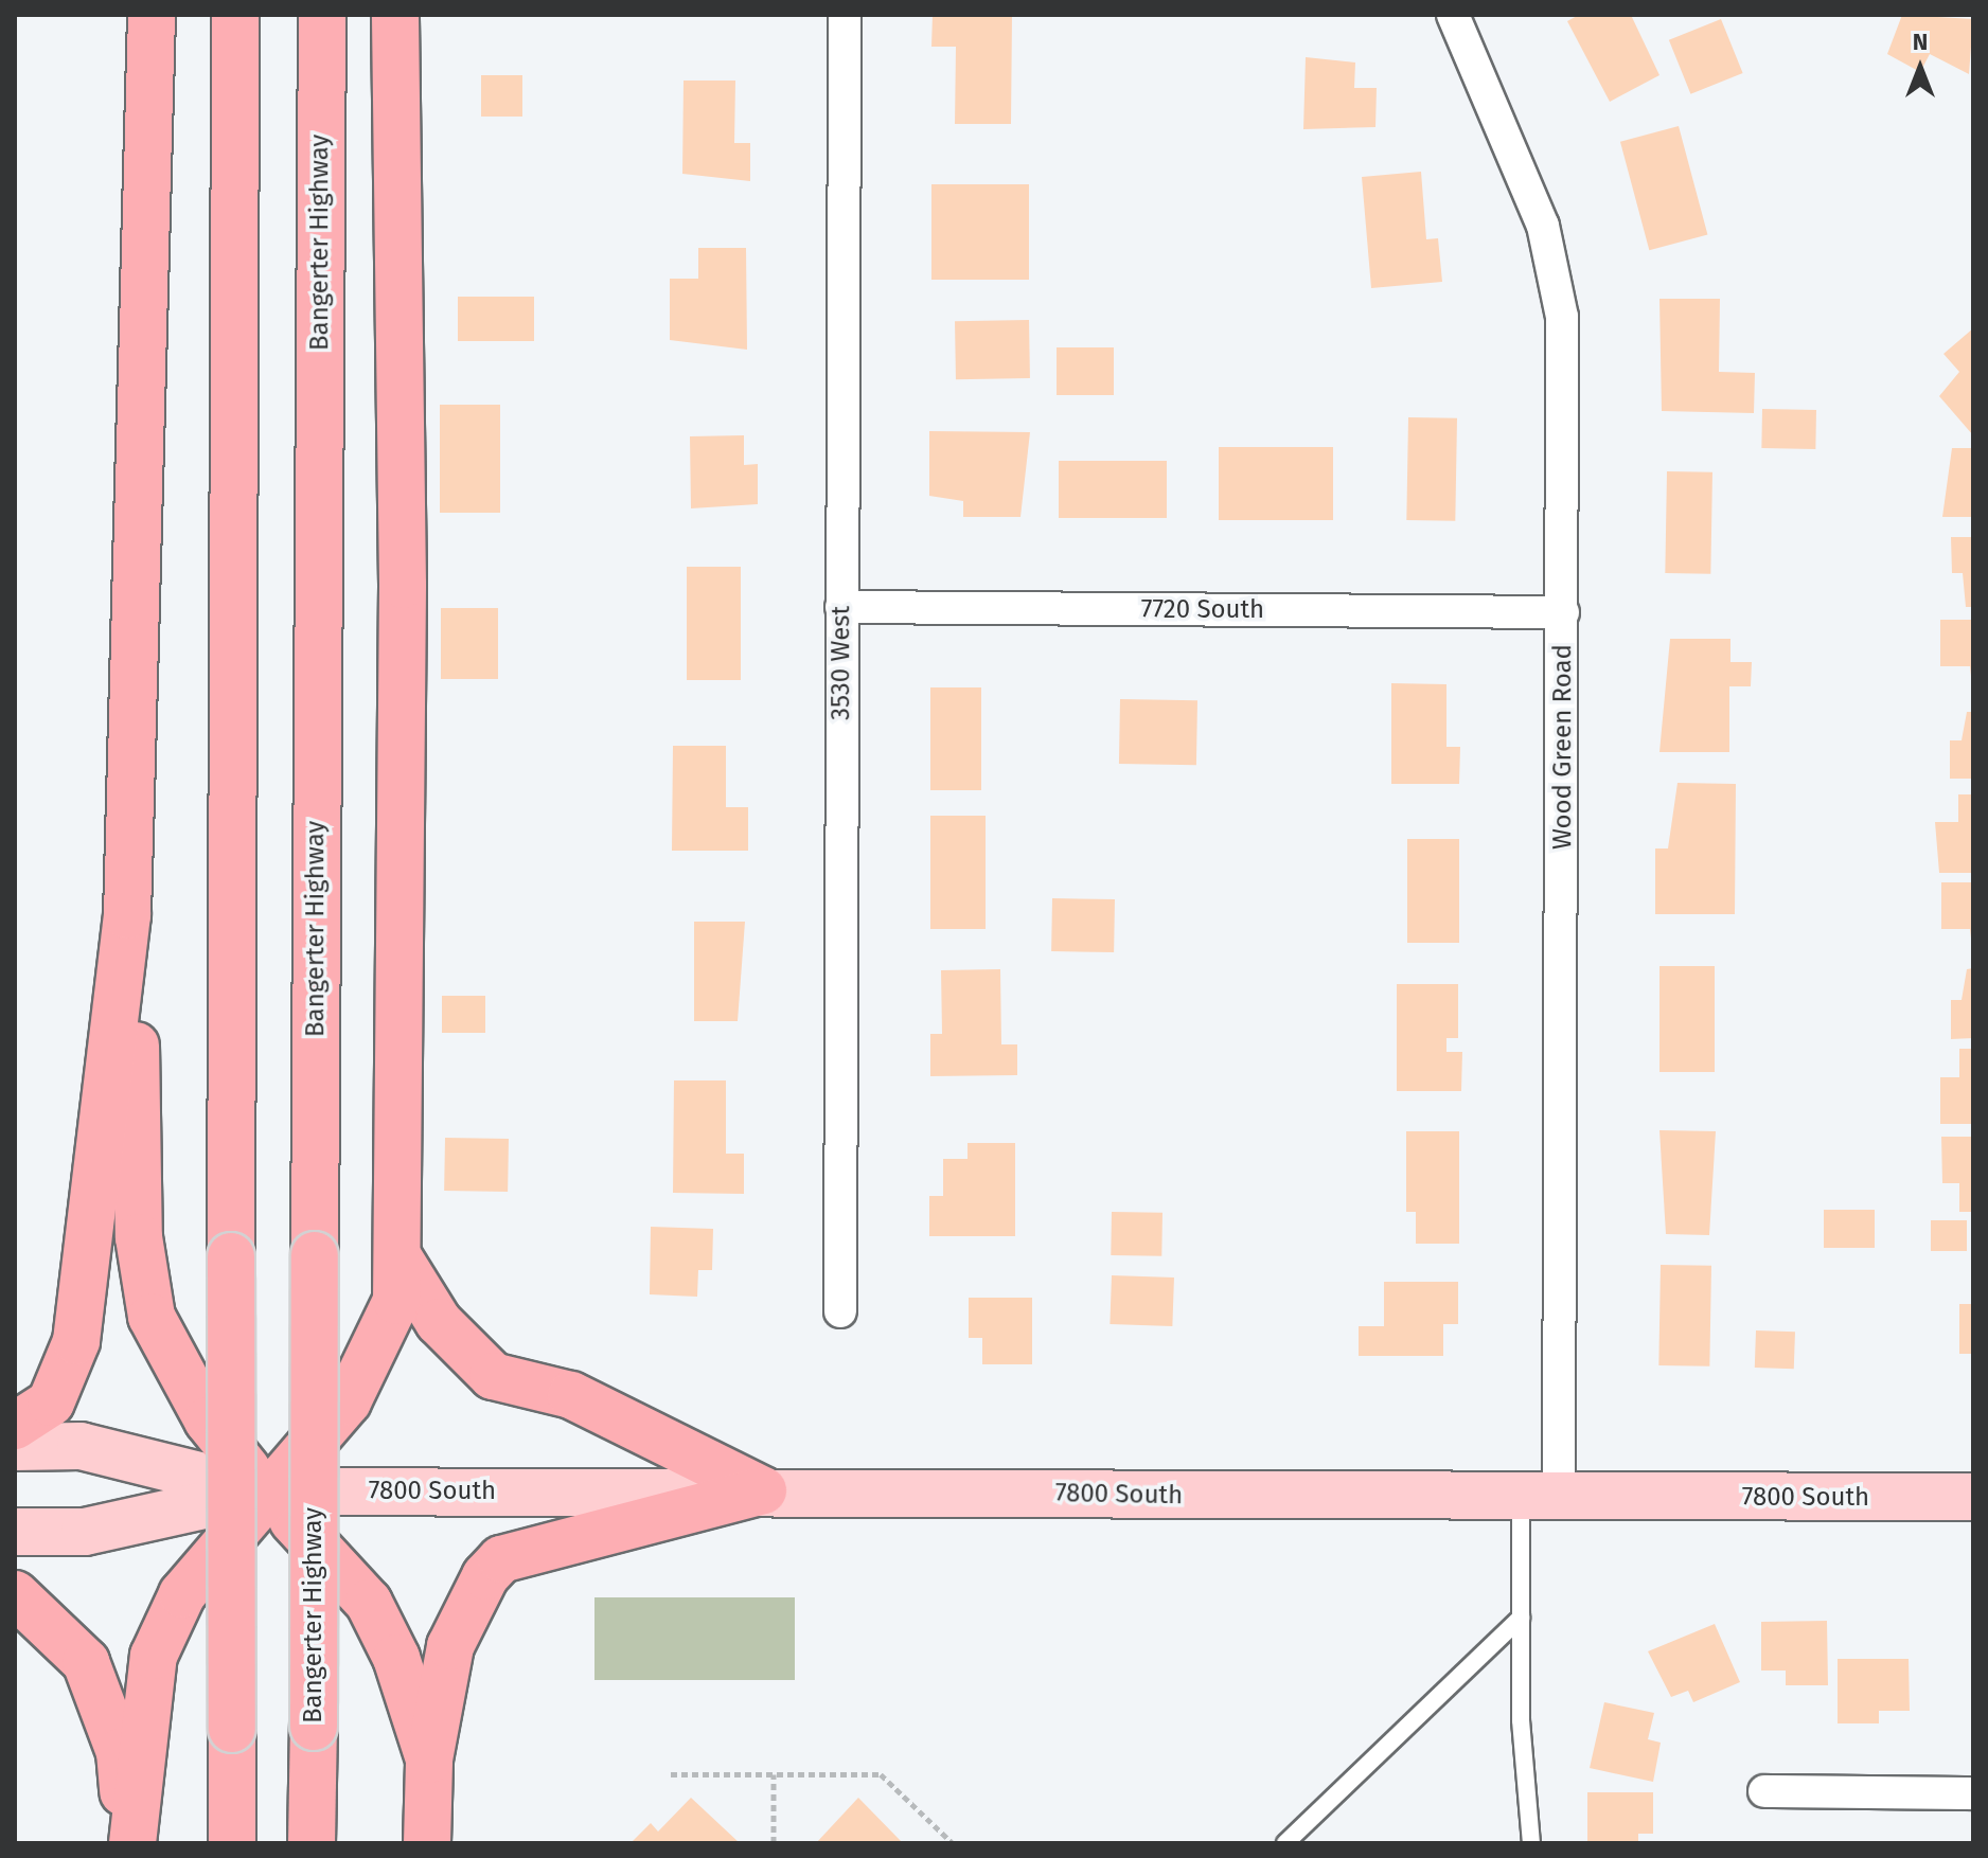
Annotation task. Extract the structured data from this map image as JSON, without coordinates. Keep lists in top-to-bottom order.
{
  "streets": {
    "highway": ["Bangerter Highway"],
    "main road": ["7800 South"],
    "street": ["7720 South", "3530 West", "Wood Green Road"]
  },
  "crossings": [
    ["7720 South", "3530 West"],
    ["7720 South", "Wood Green Road"],
    ["Wood Green Road", "7800 South"]
  ],
  "north": "top"
}
